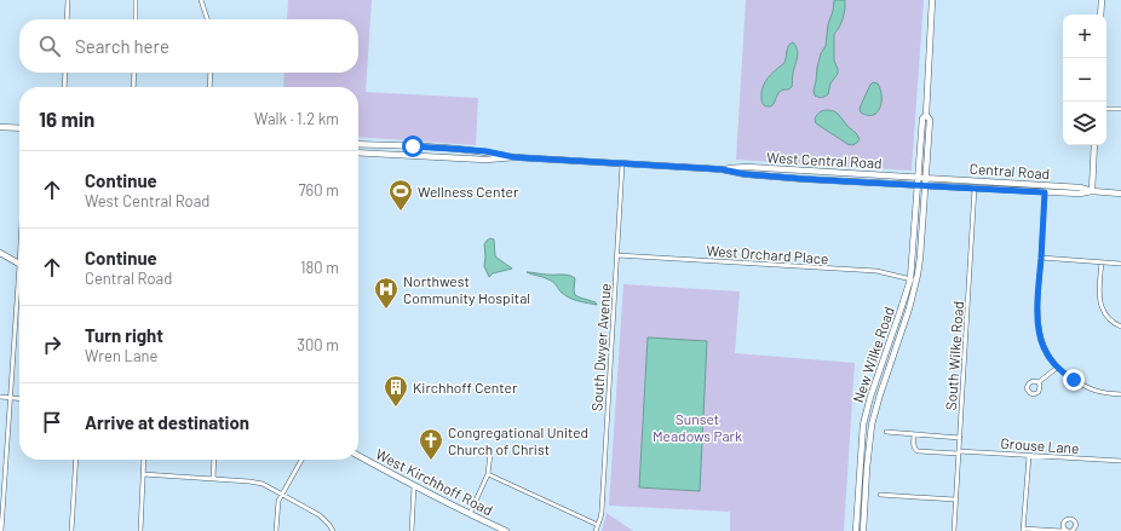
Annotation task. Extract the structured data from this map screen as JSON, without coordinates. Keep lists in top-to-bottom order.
{
  "streets": {
    "main road": [
      "West Central Road",
      "Central Road",
      "New Wilke Road",
      "West Kirchhoff Road"
    ],
    "street": [
      "West Orchard Place",
      "South Dwyer Avenue",
      "South Wilke Road",
      "Grouse Lane"
    ]
  },
  "crossings": [
    ["West Central Road", "Central Road"],
    ["West Central Road", "South Dwyer Avenue"],
    ["West Central Road", "New Wilke Road"],
    ["Central Road", "New Wilke Road"],
    ["Central Road", "South Wilke Road"],
    ["West Orchard Place", "South Dwyer Avenue"],
    ["West Orchard Place", "New Wilke Road"],
    ["South Wilke Road", "Grouse Lane"]
  ],
  "parks": ["Sunset Meadows Park"],
  "places": {
    "sports": ["Wellness Center"],
    "hospital": ["Northwest Community Hospital"],
    "building": ["Kirchhoff Center"],
    "church": ["Congregational United Church of Christ"]
  },
  "page": {
    "map_buttons": ["+", "−"],
    "search": "Search here",
    "heading": ["16 min", "Walk · 1.2 km"],
    "list": [
      ["Continue", "West Central Road", "760 m"],
      ["Continue", "Central Road", "180 m"],
      ["Turn right", "Wren Lane", "300 m"],
      "Arrive at destination"
    ]
  }
}
